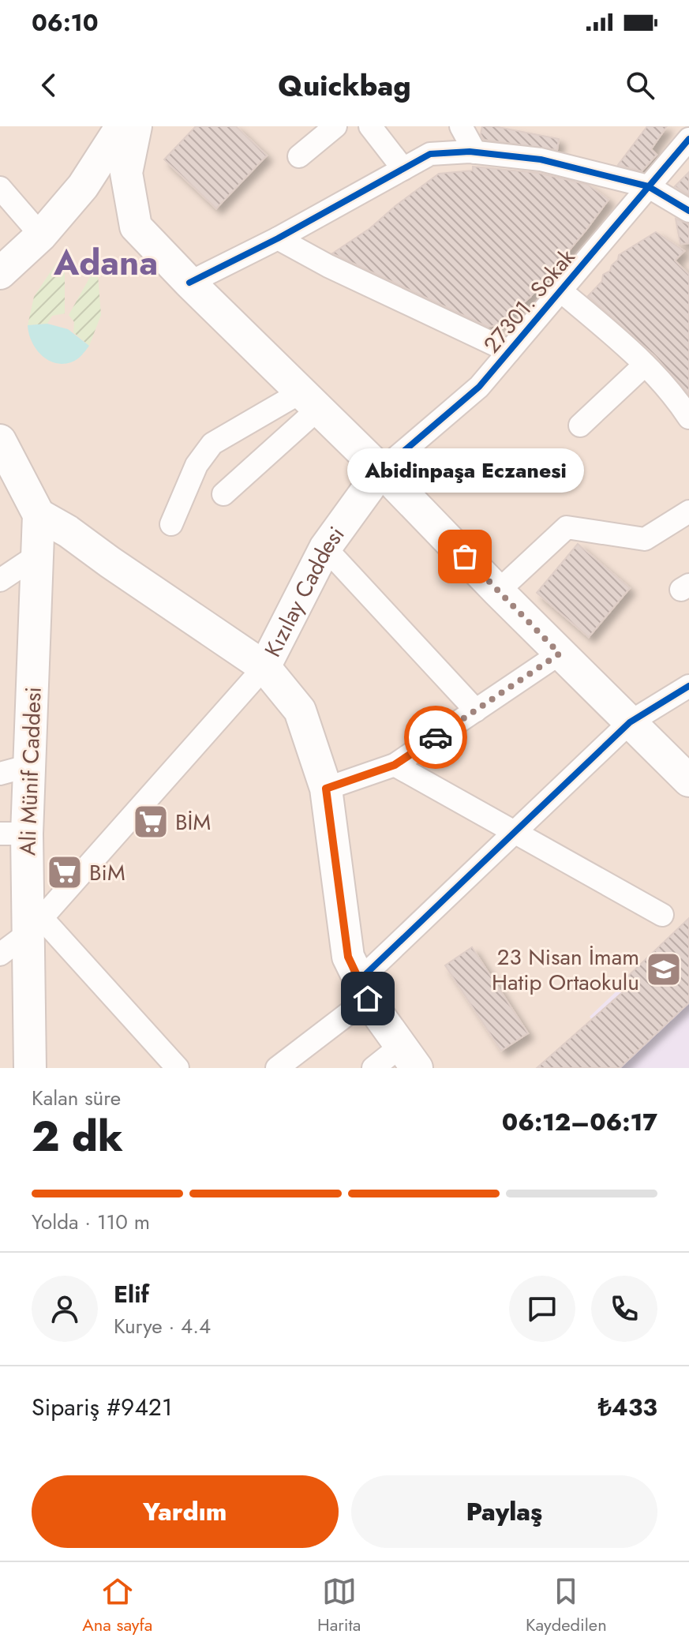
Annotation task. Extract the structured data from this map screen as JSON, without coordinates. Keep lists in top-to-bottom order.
{
  "streets": {
    "main road": ["Kızılay Caddesi", "Ali Münif Caddesi"],
    "street": ["27301. Sokak"]
  },
  "crossings": [
    ["27301. Sokak", "Kızılay Caddesi"]
  ],
  "districts": ["Adana"],
  "places": {
    "other": ["Abidinpaşa Eczanesi"],
    "supermarket": ["BİM", "BiM"],
    "school or university": ["23 Nisan İmam Hatip Ortaokulu"]
  },
  "page": {
    "status": "06:10",
    "header": "Quickbag",
    "bubble": "Abidinpaşa Eczanesi",
    "heading": ["2 dk", "Kalan süre", "06:12–06:17"],
    "panel": [
      "Elif",
      "Kurye · 4.4",
      "Sipariş #9421",
      "₺433"
    ],
    "bar": "Yolda · 110 m",
    "buttons": ["Yardım", "Paylaş"],
    "tabs": ["Ana sayfa", "Harita", "Kaydedilen"]
  }
}
